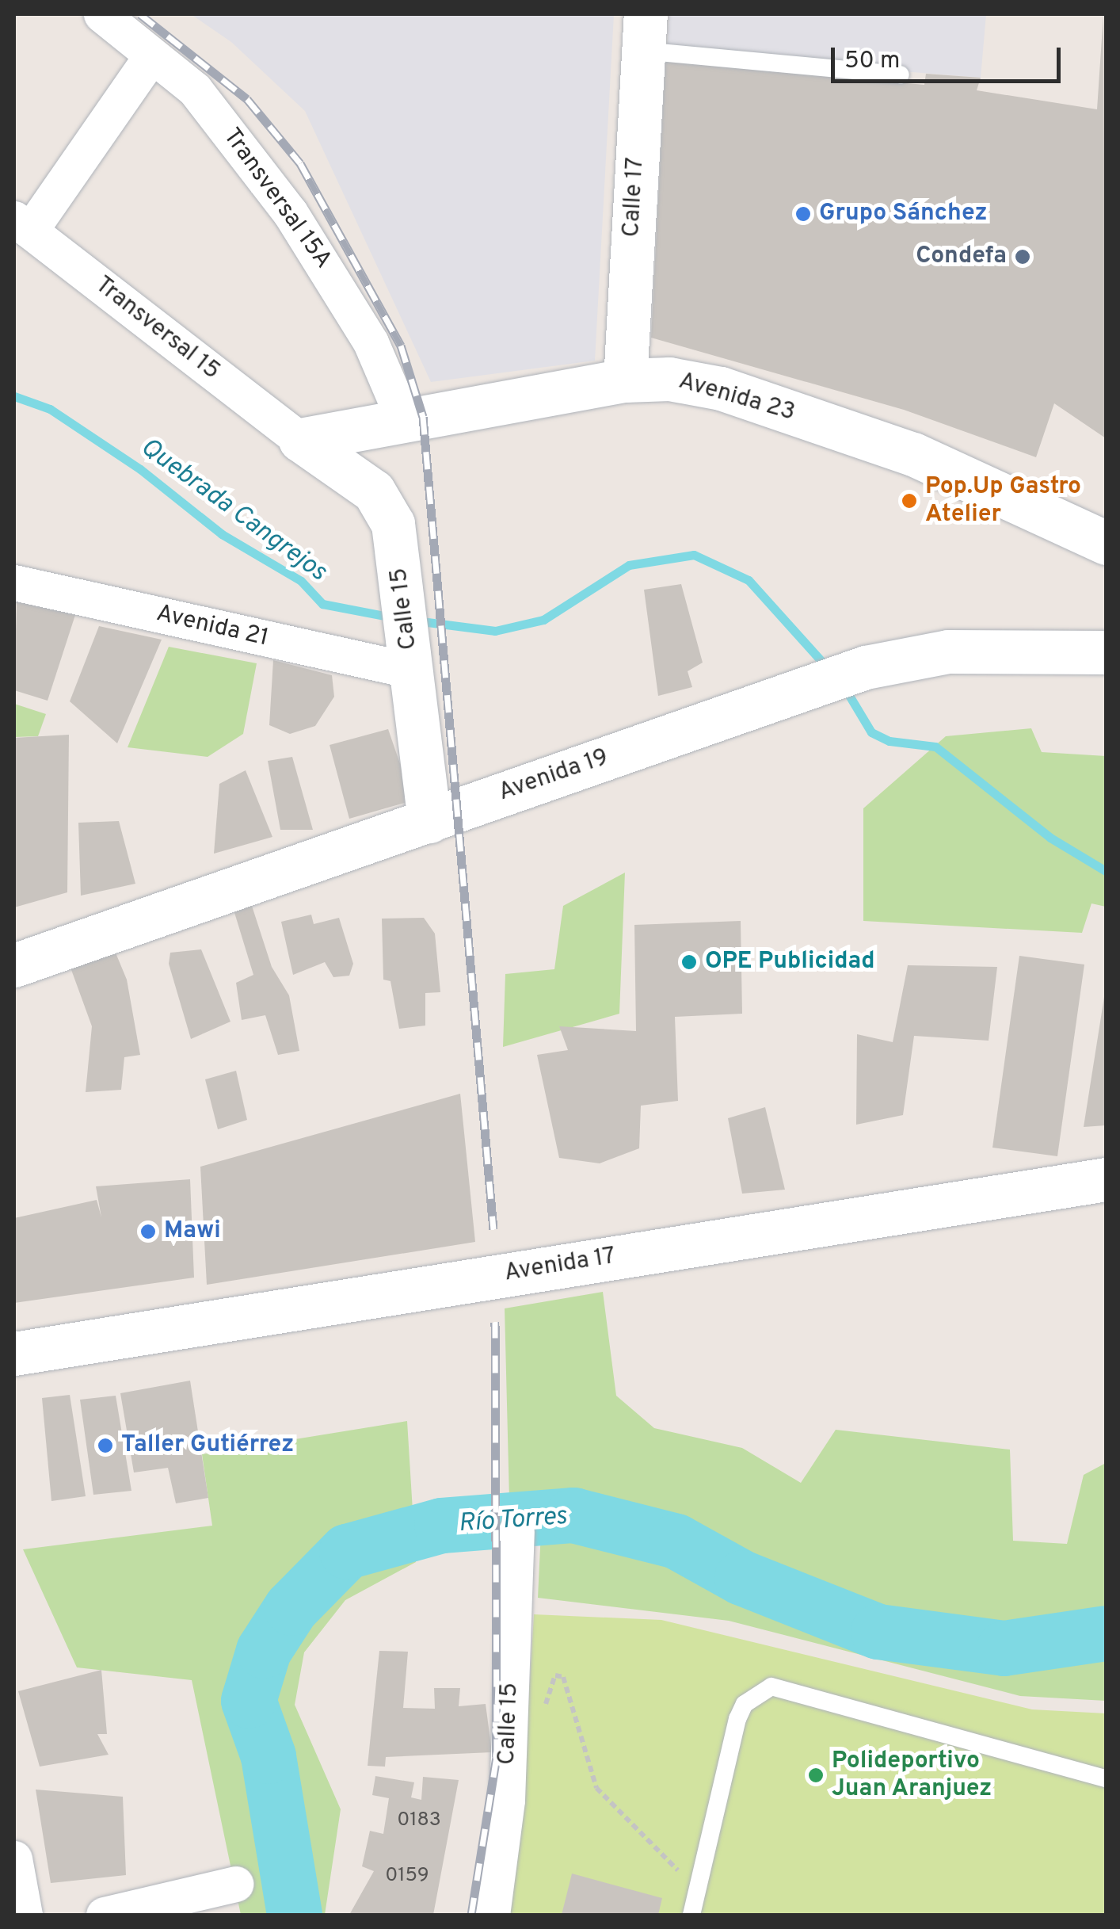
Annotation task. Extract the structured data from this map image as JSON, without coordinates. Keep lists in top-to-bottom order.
{
  "streets": {
    "main road": [
      "Calle 17",
      "Avenida 23",
      "Calle 15",
      "Avenida 19",
      "Avenida 17"
    ],
    "street": ["Transversal 15A", "Transversal 15", "Avenida 21"]
  },
  "crossings": [
    ["Calle 17", "Avenida 23"],
    ["Transversal 15A", "Avenida 23"],
    ["Transversal 15", "Avenida 23"],
    ["Transversal 15", "Calle 15"],
    ["Avenida 23", "Calle 15"],
    ["Calle 15", "Avenida 21"],
    ["Calle 15", "Avenida 19"]
  ],
  "water": ["Quebrada Cangrejos", "Río Torres"],
  "places": [
    "Grupo Sánchez",
    "Condefa",
    "Pop.Up Gastro Atelier",
    "OPE Publicidad",
    "Mawi",
    "Taller Gutiérrez",
    "Polideportivo Juan Aranjuez"
  ],
  "house_numbers": ["0183", "0159"],
  "scale_bar": "50 m"
}
